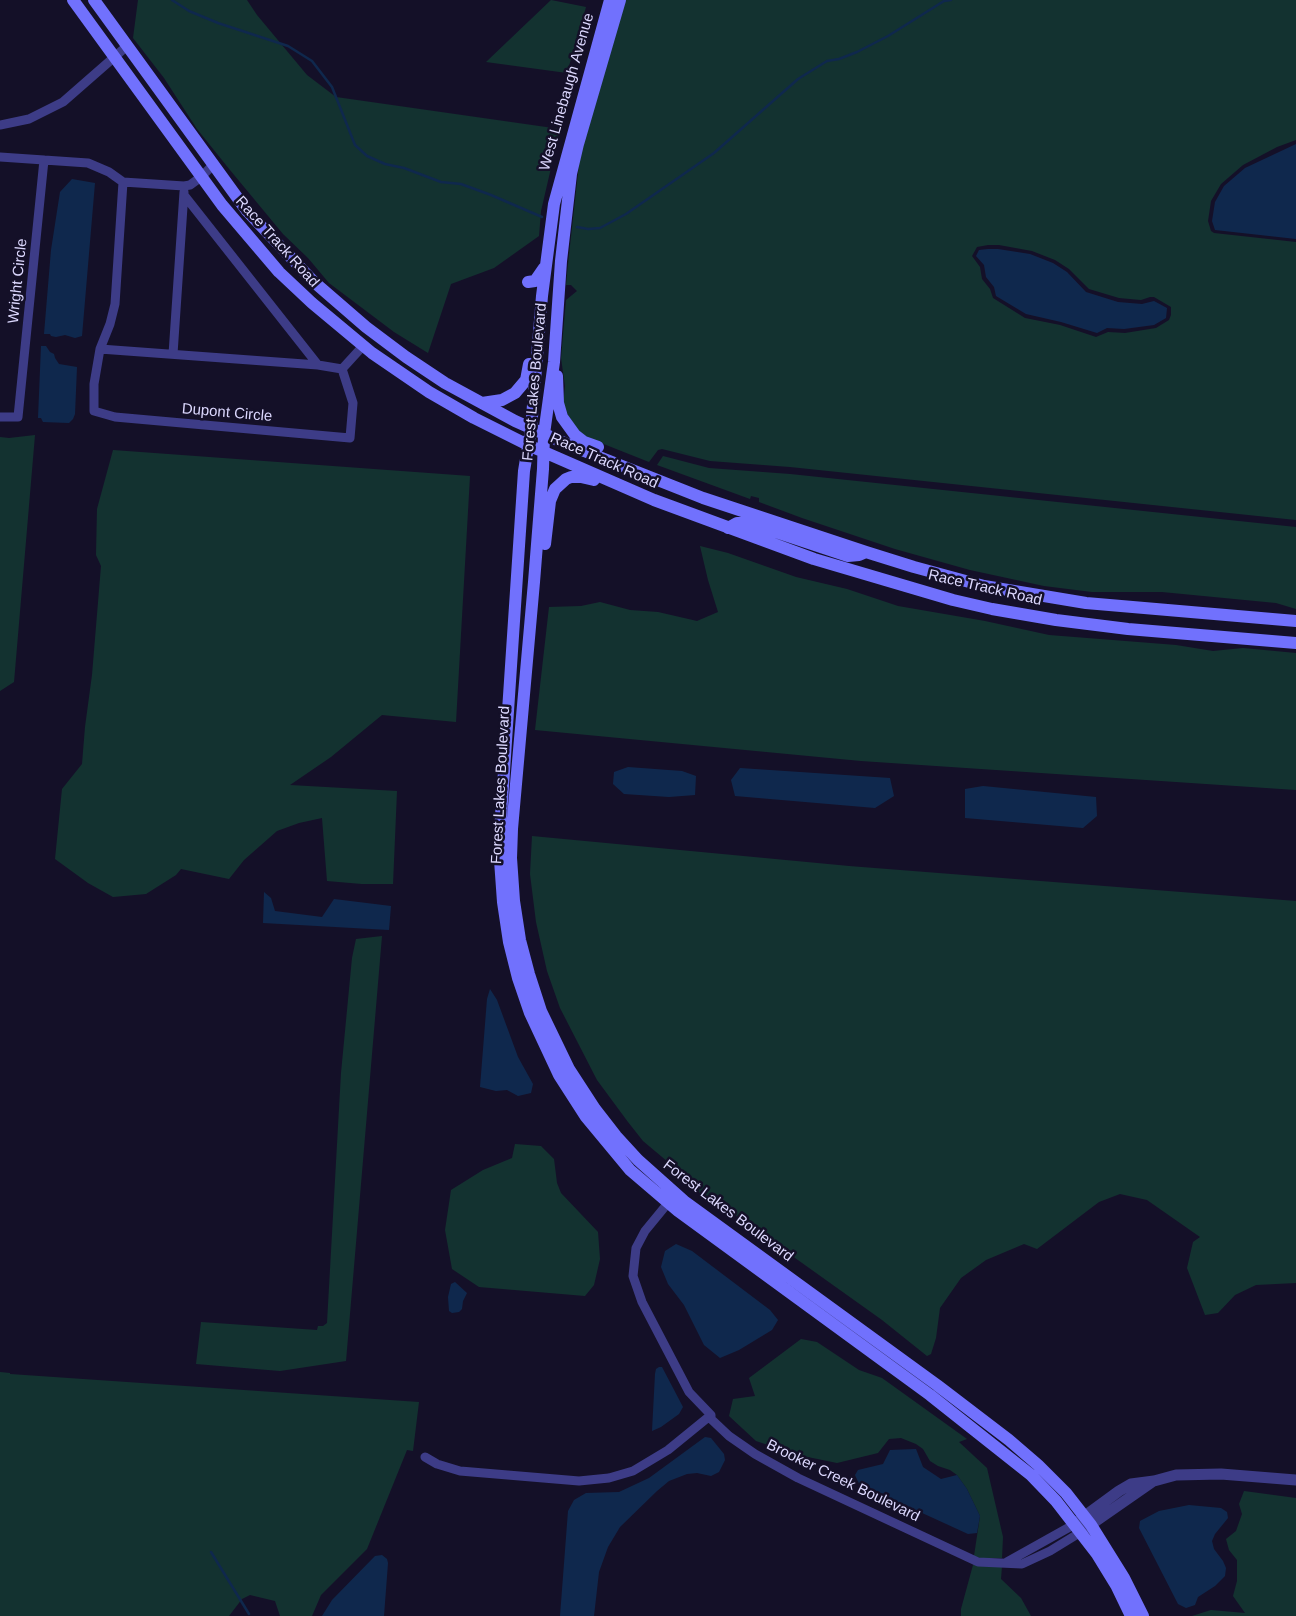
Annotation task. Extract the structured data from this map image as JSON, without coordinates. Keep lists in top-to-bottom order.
{
  "streets": {
    "main road": ["West Linebaugh Avenue", "Race Track Road", "Forest Lakes Boulevard"],
    "street": ["Wright Circle", "Dupont Circle", "Brooker Creek Boulevard"]
  },
  "crossings": [
    ["West Linebaugh Avenue", "Forest Lakes Boulevard"],
    ["Race Track Road", "Forest Lakes Boulevard"],
    ["Forest Lakes Boulevard", "Brooker Creek Boulevard"]
  ]
}
